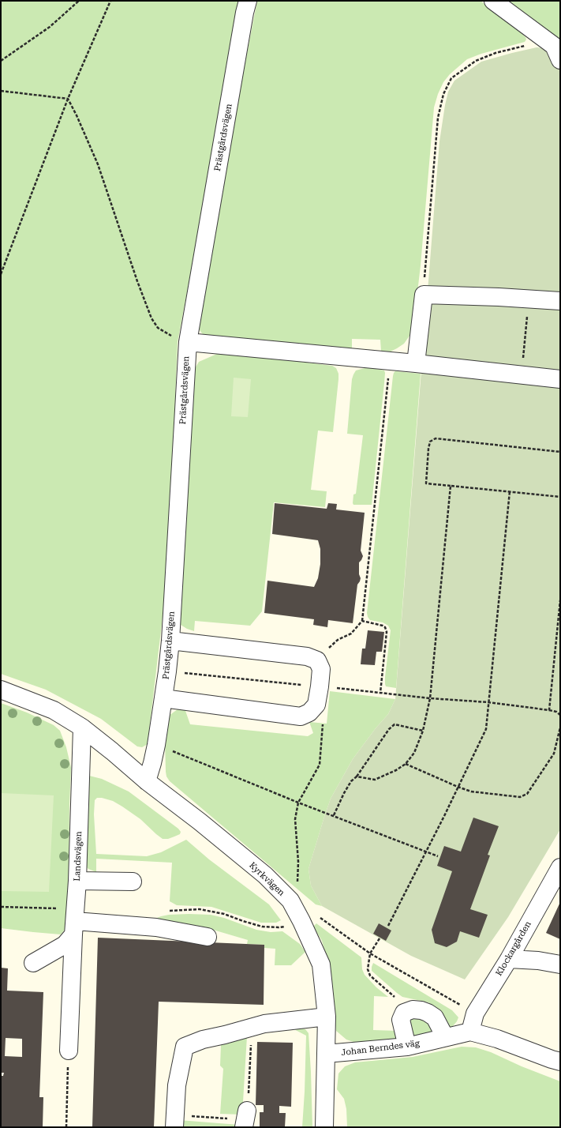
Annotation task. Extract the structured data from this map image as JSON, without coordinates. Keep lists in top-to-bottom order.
{
  "streets": {
    "street": [
      "Prästgårdsvägen",
      "Landsvägen",
      "Kyrkvägen",
      "Klockargården",
      "Johan Berndes väg"
    ]
  },
  "crossings": [
    ["Prästgårdsvägen", "Kyrkvägen"],
    ["Kyrkvägen", "Johan Berndes väg"],
    ["Klockargården", "Johan Berndes väg"]
  ]
}
